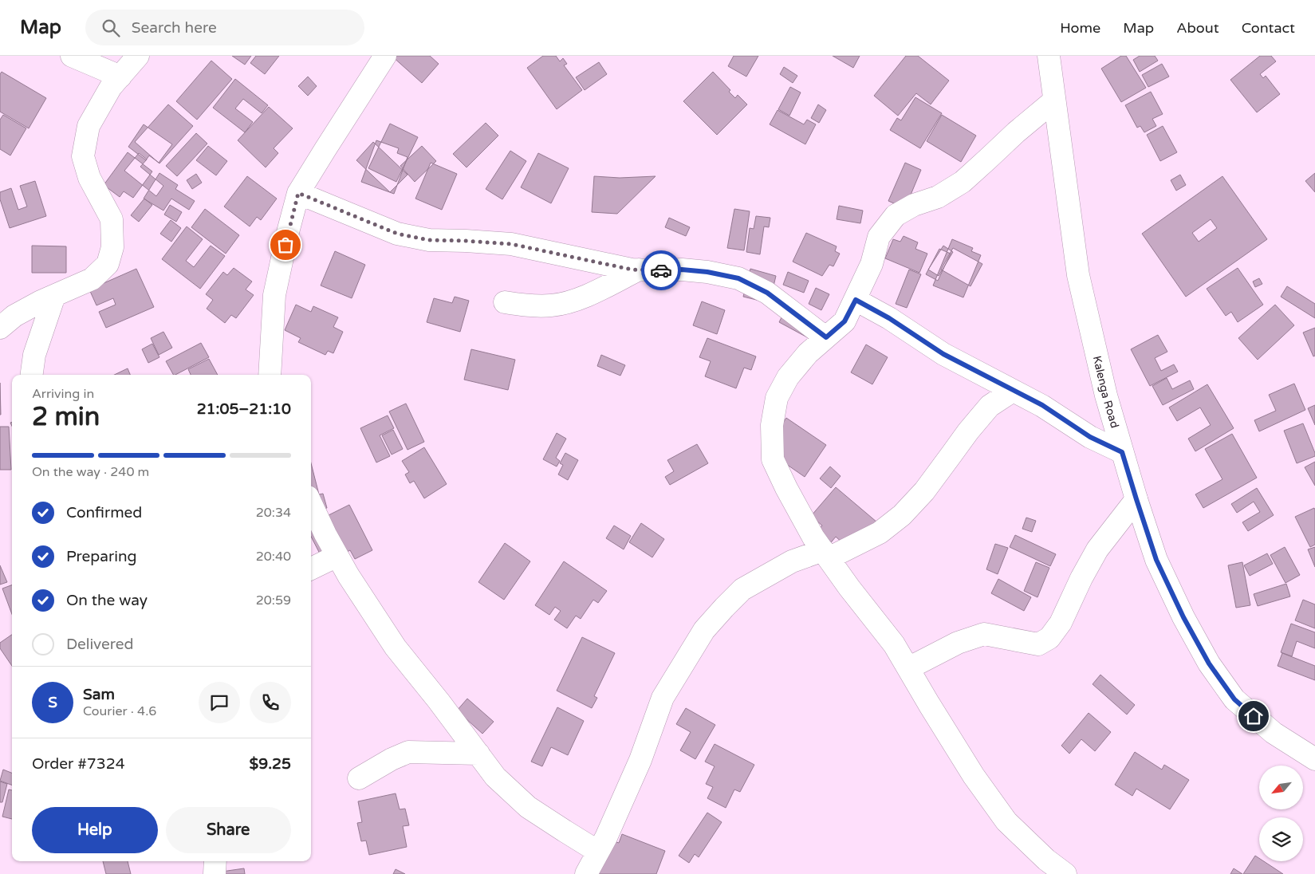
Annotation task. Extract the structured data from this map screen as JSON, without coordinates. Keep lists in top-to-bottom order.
{
  "streets": {
    "street": ["Kalenga Road"]
  },
  "north": "bottom left",
  "page": {
    "header": "Map",
    "search": "Search here",
    "nav": [
      "Home",
      "Map",
      "About",
      "Contact"
    ],
    "heading": ["2 min", "Arriving in", "21:05–21:10"],
    "panel": [
      "Sam",
      "Courier · 4.6",
      "Order #7324",
      "$9.25"
    ],
    "bar": "On the way · 240 m",
    "list": [
      ["Confirmed", "20:34"],
      ["Preparing", "20:40"],
      ["On the way", "20:59"],
      "Delivered"
    ],
    "round": "S",
    "buttons": ["Help", "Share"]
  }
}
